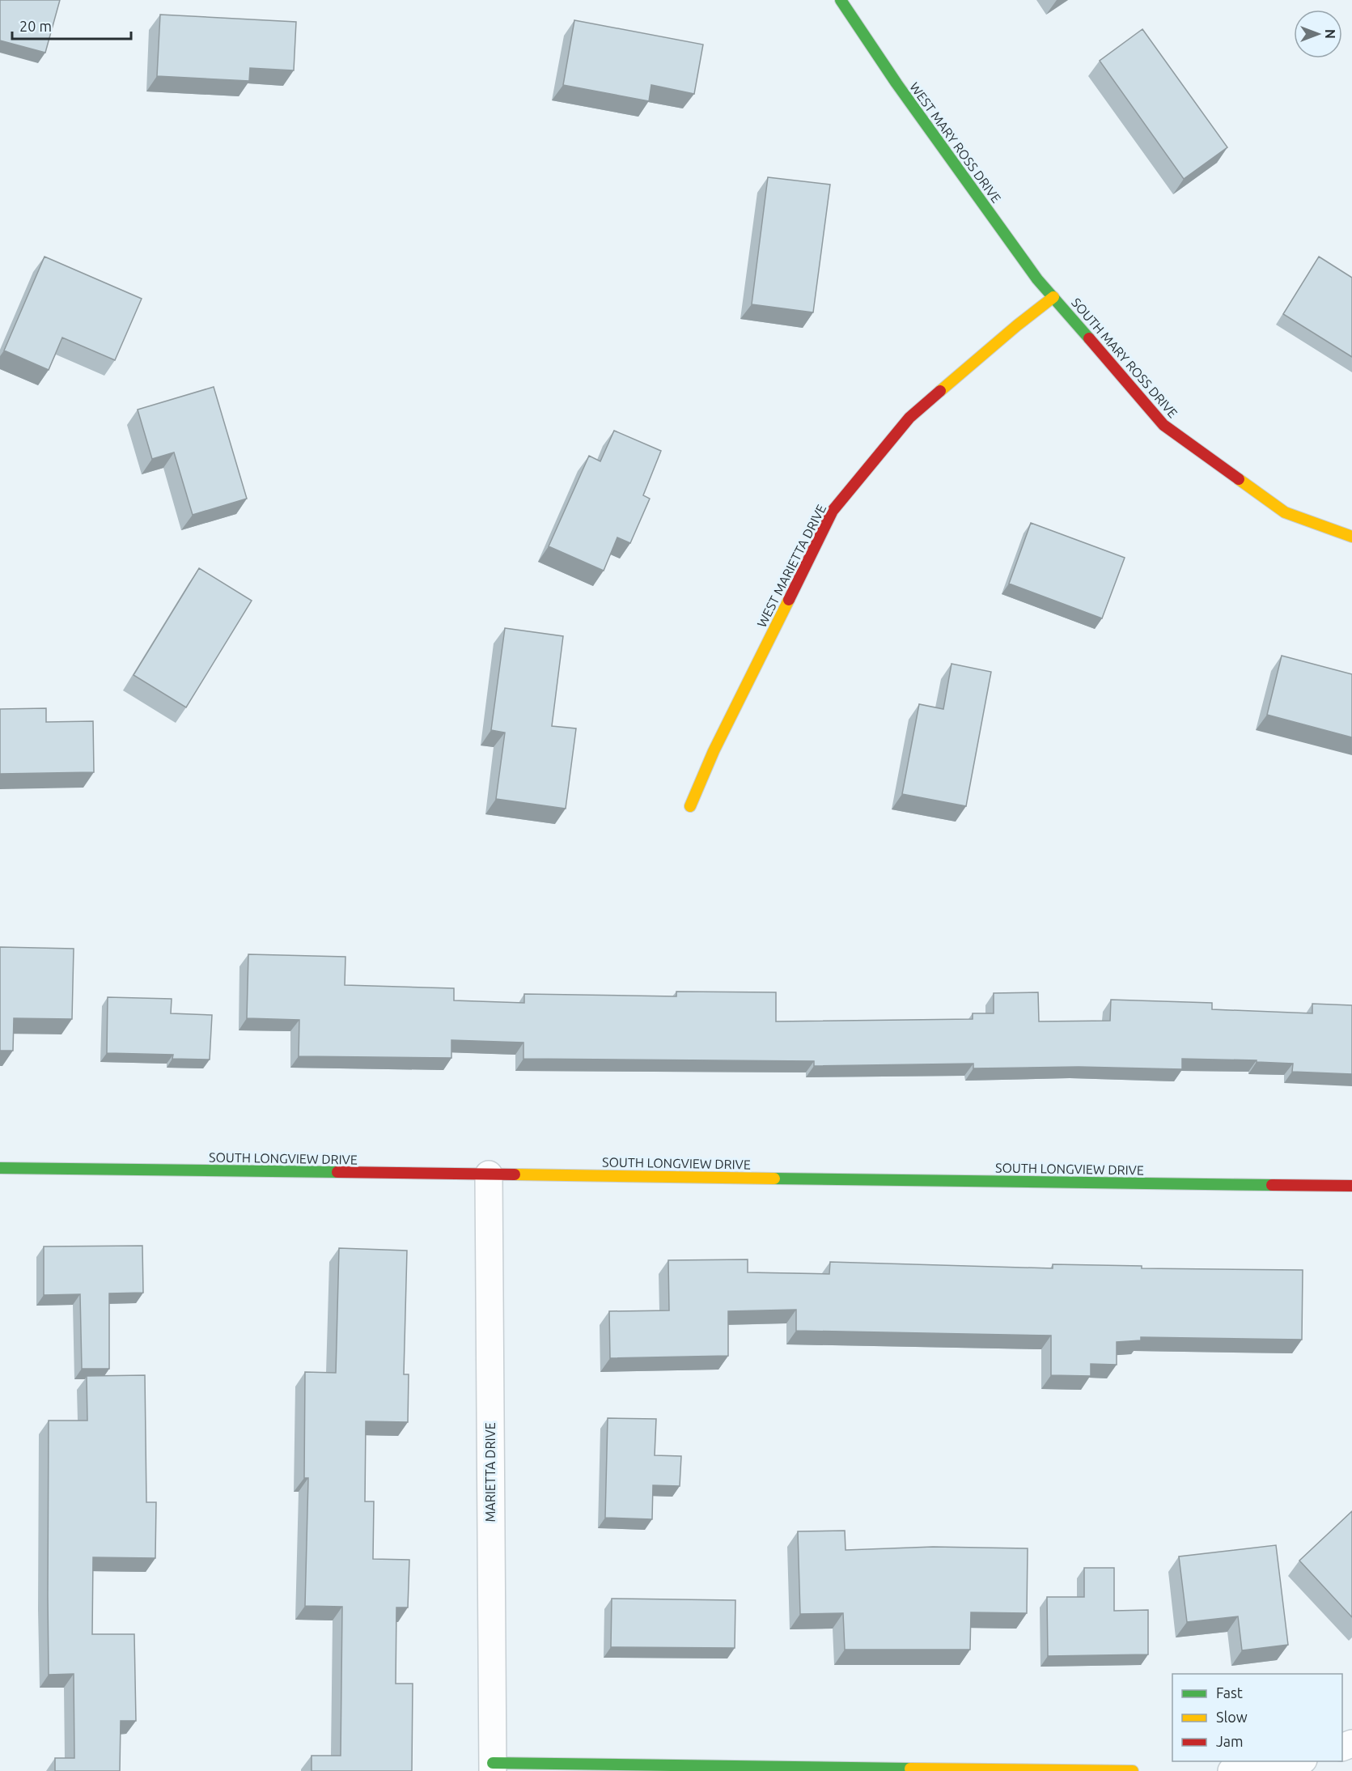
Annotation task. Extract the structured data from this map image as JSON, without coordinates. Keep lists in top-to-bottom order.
{
  "streets": {
    "street": [
      "WEST MARY ROSS DRIVE",
      "SOUTH MARY ROSS DRIVE",
      "WEST MARIETTA DRIVE",
      "SOUTH LONGVIEW DRIVE",
      "MARIETTA DRIVE"
    ]
  },
  "crossings": [
    ["WEST MARY ROSS DRIVE", "SOUTH MARY ROSS DRIVE"],
    ["WEST MARY ROSS DRIVE", "WEST MARIETTA DRIVE"],
    ["SOUTH MARY ROSS DRIVE", "WEST MARIETTA DRIVE"],
    ["SOUTH LONGVIEW DRIVE", "MARIETTA DRIVE"]
  ],
  "legend": ["Fast", "Slow", "Jam"],
  "scale_bar": "20 m",
  "north": "right"
}
